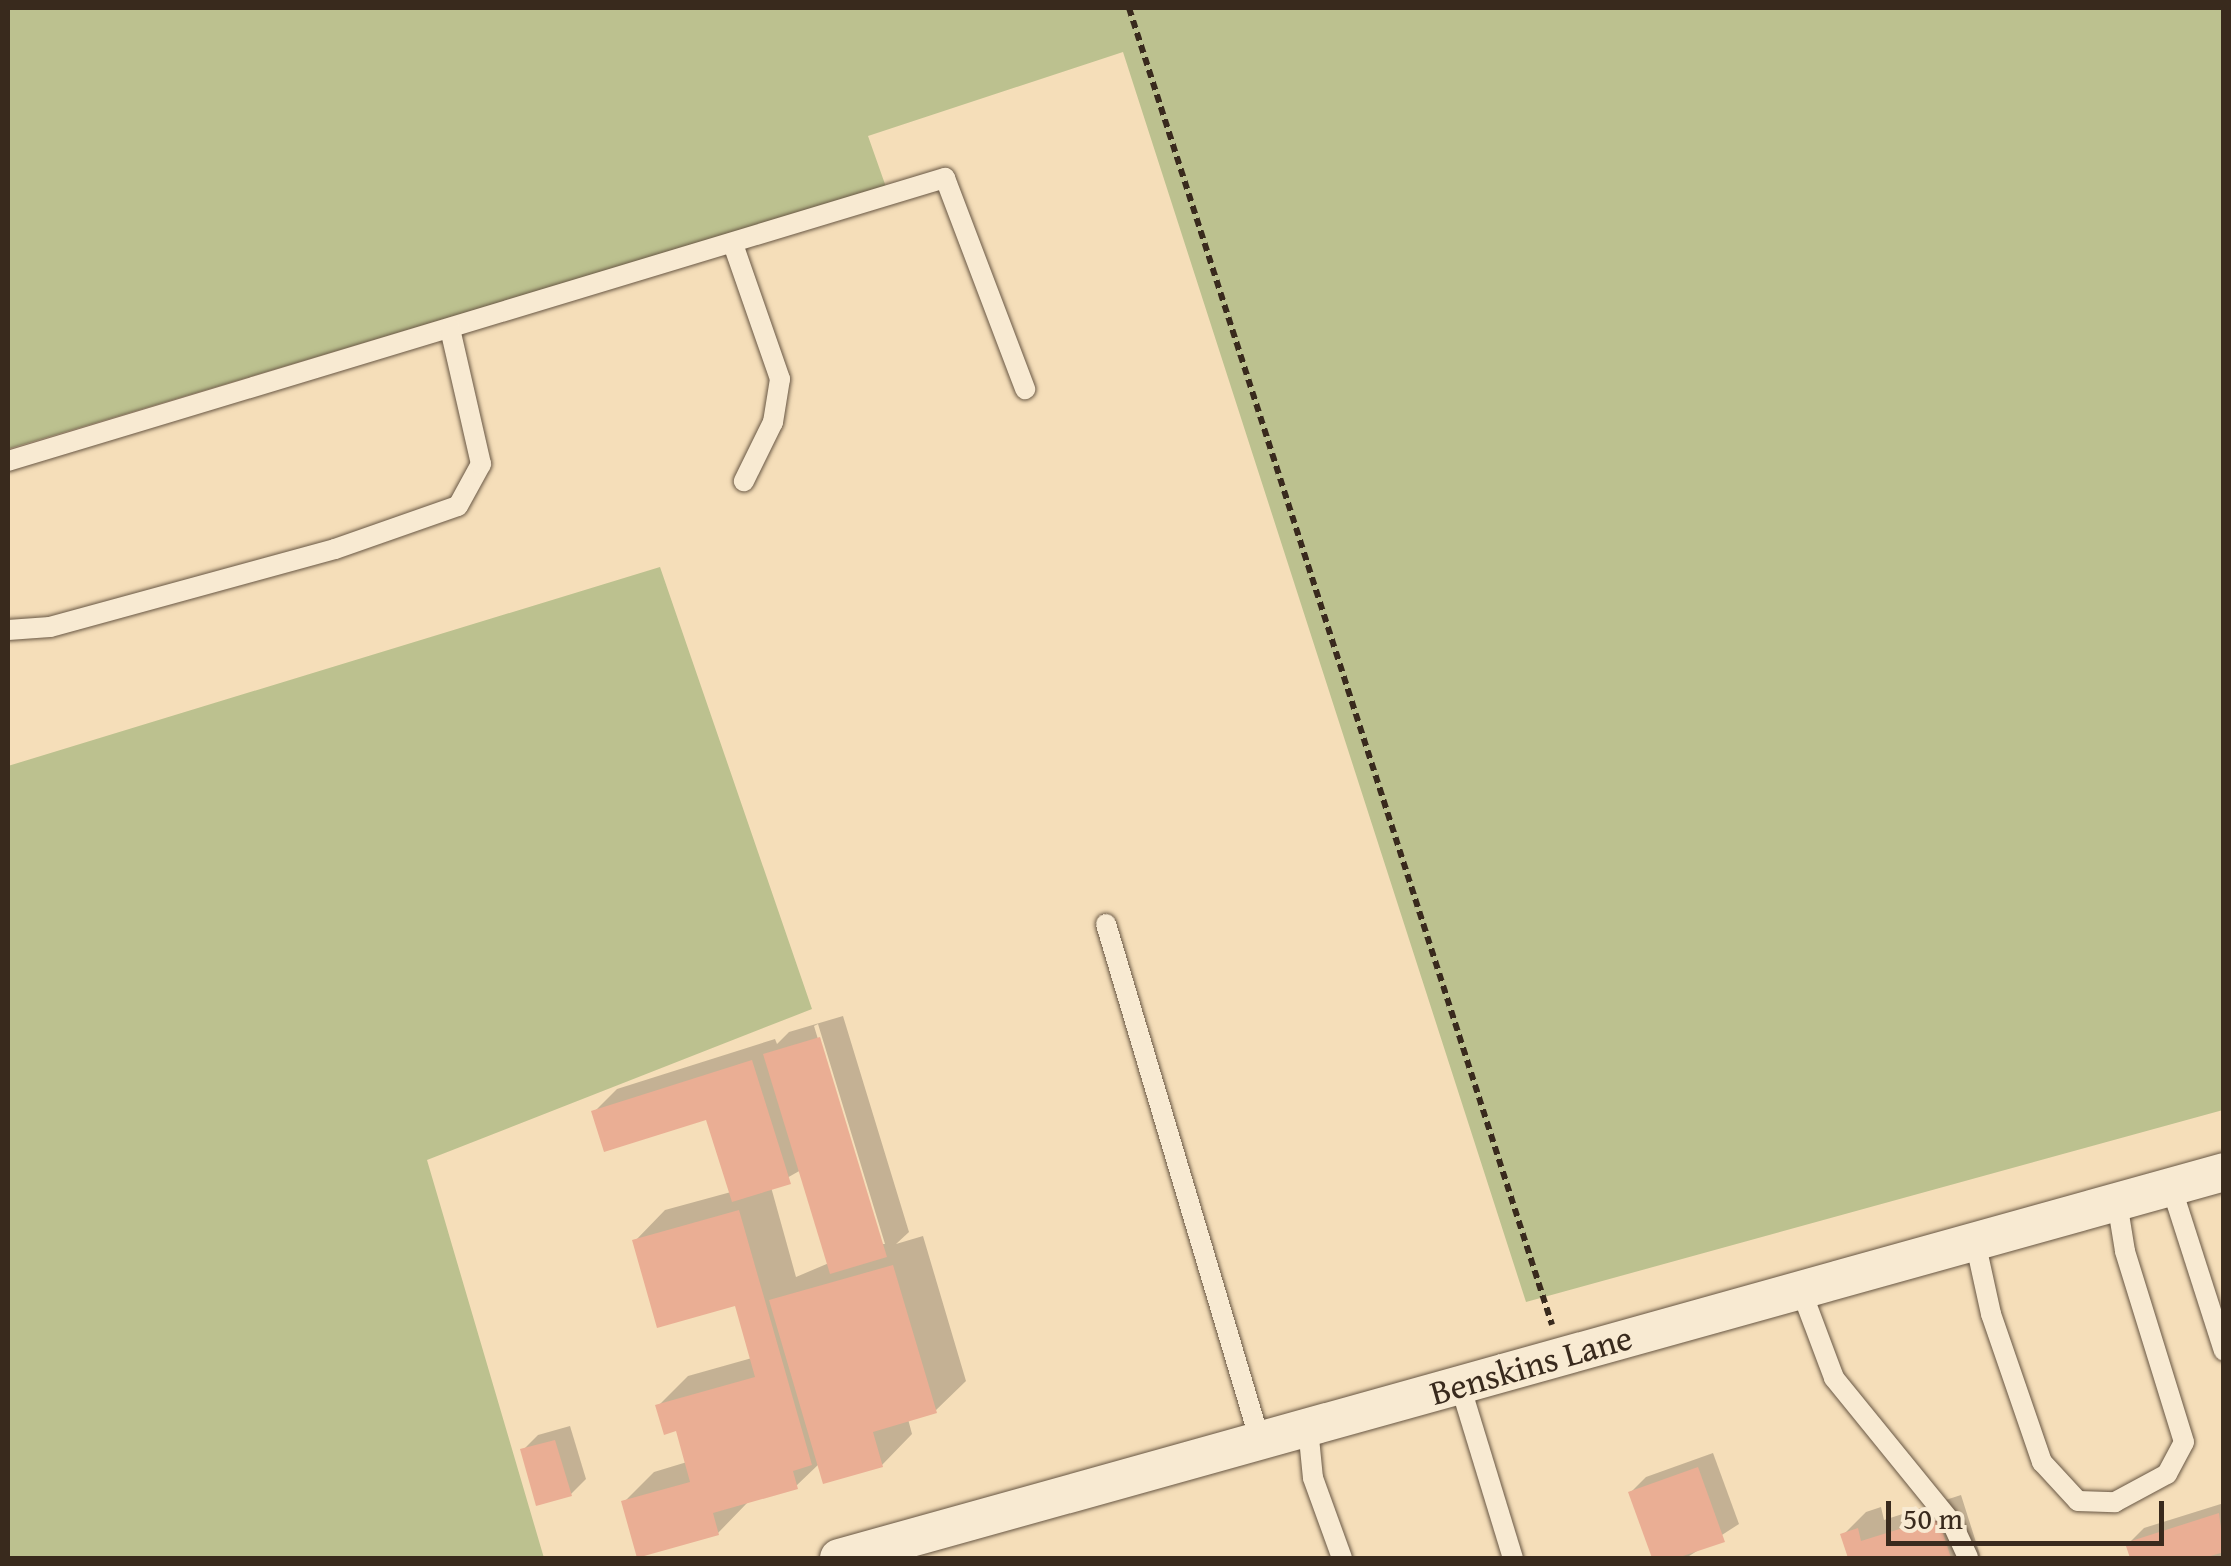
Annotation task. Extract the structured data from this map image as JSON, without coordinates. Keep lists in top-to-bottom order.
{
  "streets": {
    "street": ["Benskins Lane"]
  },
  "scale_bar": "50 m"
}
